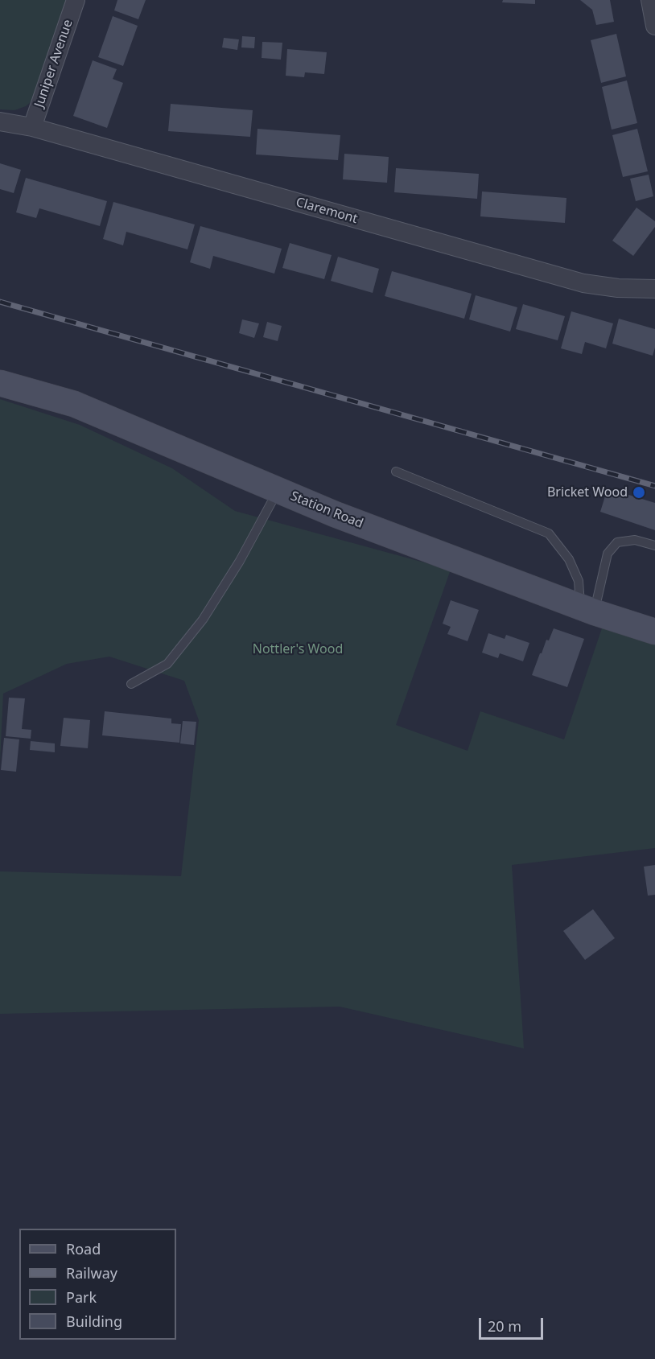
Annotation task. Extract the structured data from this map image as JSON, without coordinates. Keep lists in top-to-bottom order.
{
  "streets": {
    "street": ["Juniper Avenue", "Claremont", "Station Road"]
  },
  "crossings": [
    ["Juniper Avenue", "Claremont"]
  ],
  "parks": ["Nottler's Wood"],
  "places": ["Bricket Wood"],
  "legend": [
    "Road",
    "Railway",
    "Park",
    "Building"
  ],
  "scale_bar": "20 m"
}
